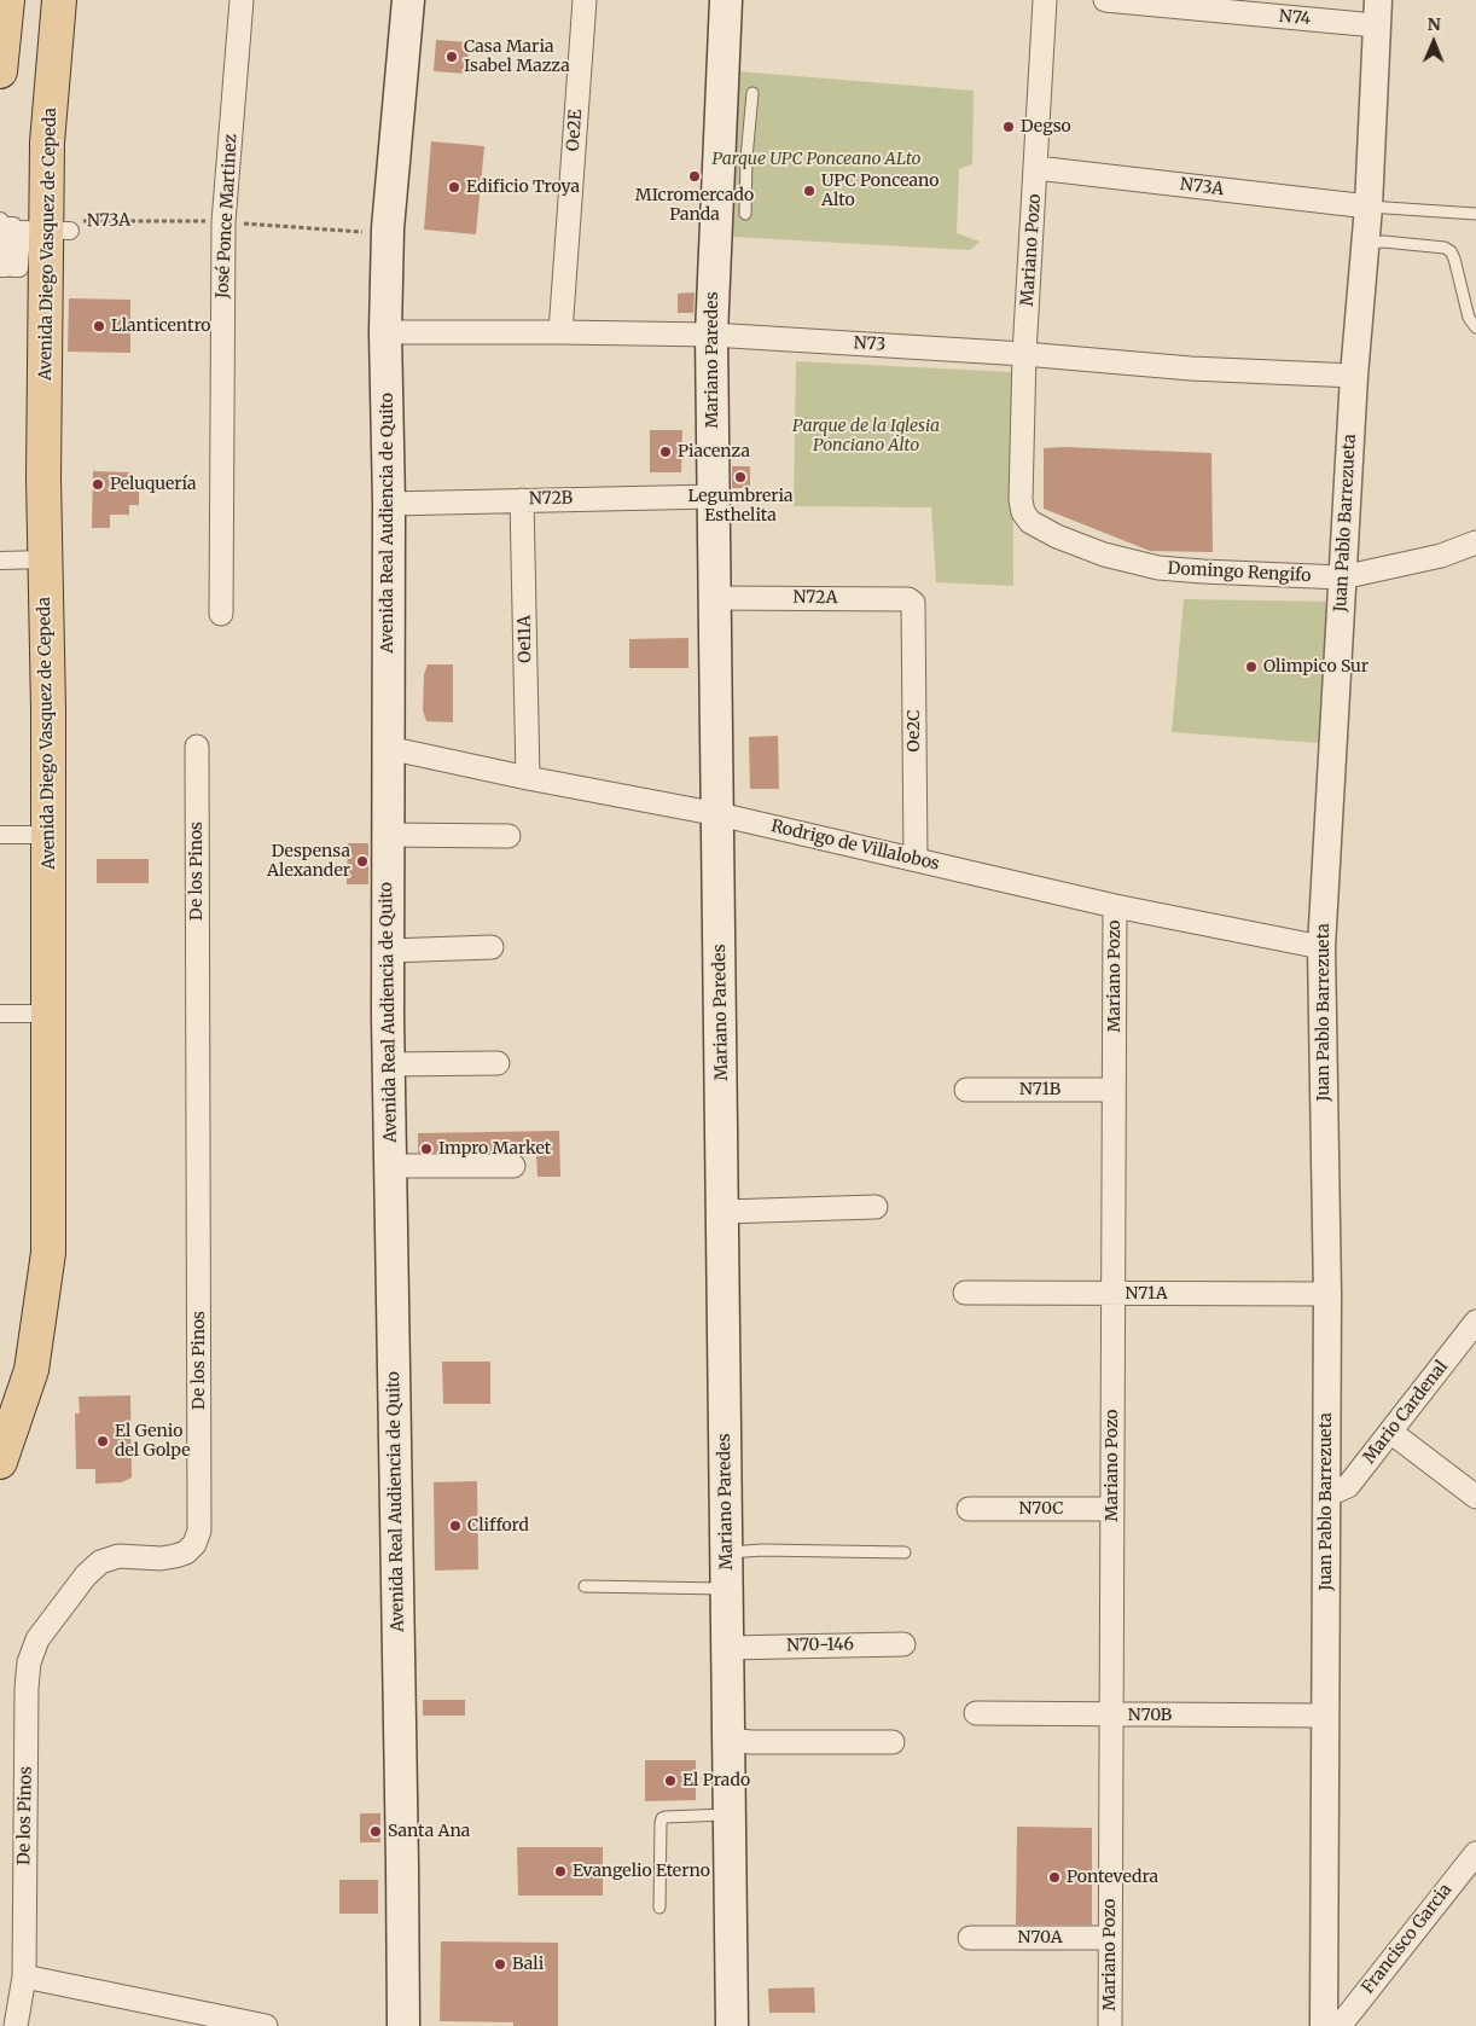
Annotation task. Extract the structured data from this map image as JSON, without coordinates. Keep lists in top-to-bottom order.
{
  "streets": {
    "main road": ["Avenida Diego Vasquez de Cepeda", "Mariano Paredes", "Avenida Real Audiencia de Quito"],
    "street": [
      "N74",
      "Oe2E",
      "N73A",
      "José Ponce Martinez",
      "Mariano Pozo",
      "N73",
      "N72B",
      "Juan Pablo Barrezueta",
      "Domingo Rengifo",
      "N72A",
      "Oe11A",
      "Oe2C",
      "Rodrigo de Villalobos",
      "De los Pinos",
      "N71B",
      "N71A",
      "Mario Cardenal",
      "N70C",
      "N70-146",
      "N70B",
      "N70A",
      "Francisco Garcia"
    ]
  },
  "crossings": [
    ["N74", "Juan Pablo Barrezueta"],
    ["Oe2E", "N73"],
    ["N73A", "José Ponce Martinez"],
    ["N73A", "Avenida Diego Vasquez de Cepeda"],
    ["N73A", "Mariano Pozo"],
    ["N73A", "Juan Pablo Barrezueta"],
    ["Mariano Pozo", "N73"],
    ["Mariano Pozo", "Domingo Rengifo"],
    ["Mariano Pozo", "Rodrigo de Villalobos"],
    ["Mariano Pozo", "N71B"],
    ["Mariano Pozo", "N71A"],
    ["Mariano Pozo", "N70C"],
    ["Mariano Pozo", "N70B"],
    ["Mariano Pozo", "N70A"],
    ["N73", "Mariano Paredes"],
    ["N73", "Avenida Real Audiencia de Quito"],
    ["N73", "Juan Pablo Barrezueta"],
    ["Mariano Paredes", "N72B"],
    ["Mariano Paredes", "N72A"],
    ["Mariano Paredes", "Rodrigo de Villalobos"],
    ["Mariano Paredes", "N70-146"],
    ["N72B", "Avenida Real Audiencia de Quito"],
    ["N72B", "Oe11A"],
    ["Avenida Real Audiencia de Quito", "Rodrigo de Villalobos"],
    ["Juan Pablo Barrezueta", "Domingo Rengifo"],
    ["Juan Pablo Barrezueta", "Rodrigo de Villalobos"],
    ["Juan Pablo Barrezueta", "N71A"],
    ["Juan Pablo Barrezueta", "Mario Cardenal"],
    ["Juan Pablo Barrezueta", "N70B"],
    ["N72A", "Oe2C"],
    ["Oe11A", "Rodrigo de Villalobos"],
    ["Oe2C", "Rodrigo de Villalobos"]
  ],
  "parks": ["Parque UPC Ponceano ALto", "Parque de la Iglesia Ponciano Alto"],
  "places": [
    "Casa Maria Isabel Mazza",
    "Degso",
    "MIcromercado Panda",
    "Edificio Troya",
    "UPC Ponceano Alto",
    "Llanticentro",
    "Piacenza",
    "Legumbreria Esthelita",
    "Peluquería",
    "Olimpico Sur",
    "Despensa Alexander",
    "Impro Market",
    "El Genio del Golpe",
    "Clifford",
    "El Prado",
    "Santa Ana",
    "Evangelio Eterno",
    "Pontevedra",
    "Bali"
  ],
  "north": "top"
}
